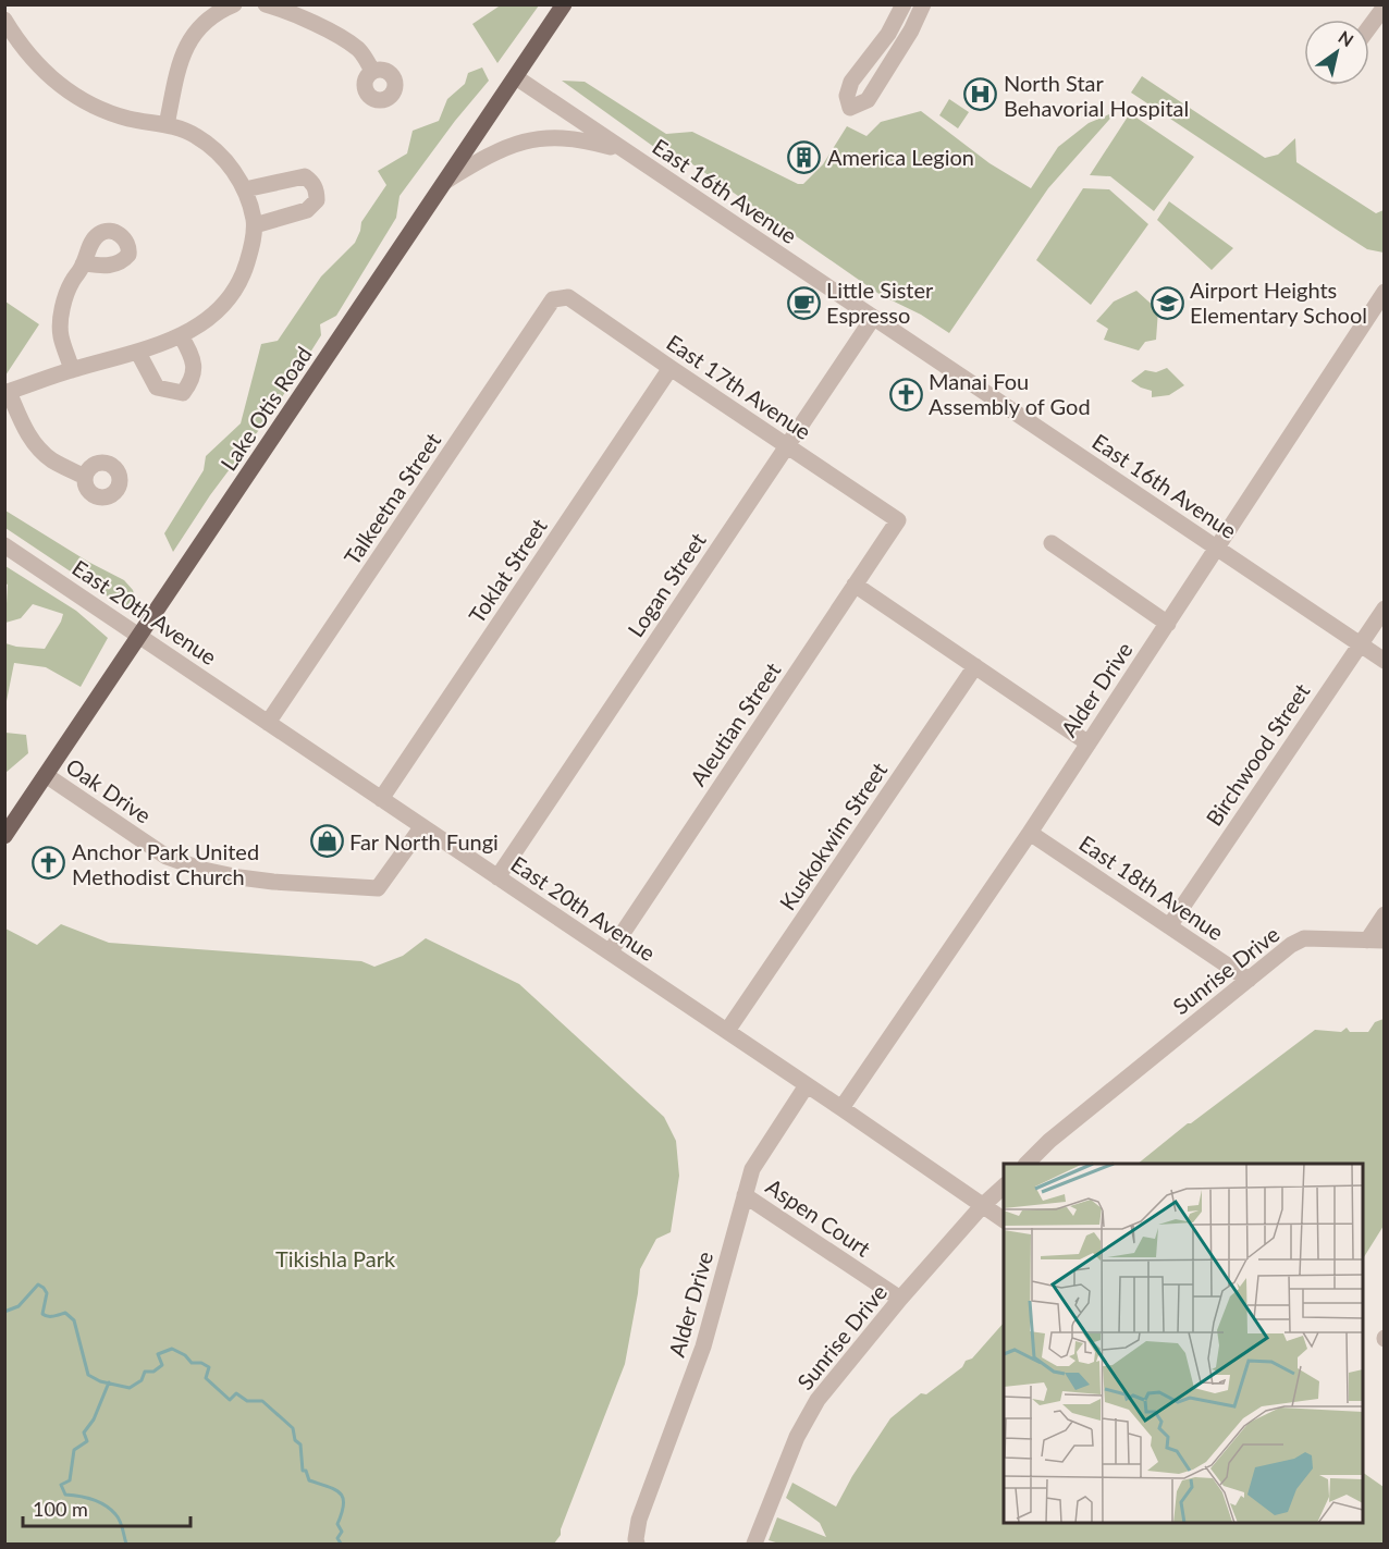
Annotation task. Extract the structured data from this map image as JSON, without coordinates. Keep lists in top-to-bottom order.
{
  "streets": {
    "main road": ["Lake Otis Road"],
    "street": [
      "East 16th Avenue",
      "East 17th Avenue",
      "Talkeetna Street",
      "Toklat Street",
      "Logan Street",
      "East 20th Avenue",
      "Alder Drive",
      "Aleutian Street",
      "Birchwood Street",
      "Oak Drive",
      "Kuskokwim Street",
      "East 18th Avenue",
      "Sunrise Drive",
      "Aspen Court"
    ]
  },
  "crossings": [
    ["East 16th Avenue", "Lake Otis Road"],
    ["East 16th Avenue", "Logan Street"],
    ["East 16th Avenue", "Alder Drive"],
    ["East 16th Avenue", "Birchwood Street"],
    ["East 17th Avenue", "Talkeetna Street"],
    ["East 17th Avenue", "Toklat Street"],
    ["East 17th Avenue", "Logan Street"],
    ["East 17th Avenue", "Aleutian Street"],
    ["Lake Otis Road", "East 20th Avenue"],
    ["Lake Otis Road", "Oak Drive"],
    ["Talkeetna Street", "East 20th Avenue"],
    ["Toklat Street", "East 20th Avenue"],
    ["Logan Street", "East 20th Avenue"],
    ["East 20th Avenue", "Alder Drive"],
    ["East 20th Avenue", "Aleutian Street"],
    ["East 20th Avenue", "Oak Drive"],
    ["East 20th Avenue", "Kuskokwim Street"],
    ["East 20th Avenue", "Sunrise Drive"],
    ["Alder Drive", "East 18th Avenue"],
    ["Alder Drive", "Aspen Court"],
    ["Birchwood Street", "East 18th Avenue"],
    ["East 18th Avenue", "Sunrise Drive"],
    ["Sunrise Drive", "Aspen Court"]
  ],
  "parks": ["Tikishla Park"],
  "places": {
    "hospital": ["North Star Behavorial Hospital"],
    "building": ["America Legion"],
    "cafe": ["Little Sister Espresso"],
    "school or university": ["Airport Heights Elementary School"],
    "church": ["Manai Fou Assembly of God", "Anchor Park United Methodist Church"],
    "shop": ["Far North Fungi"]
  },
  "scale_bar": "100 m",
  "north": "top right"
}
